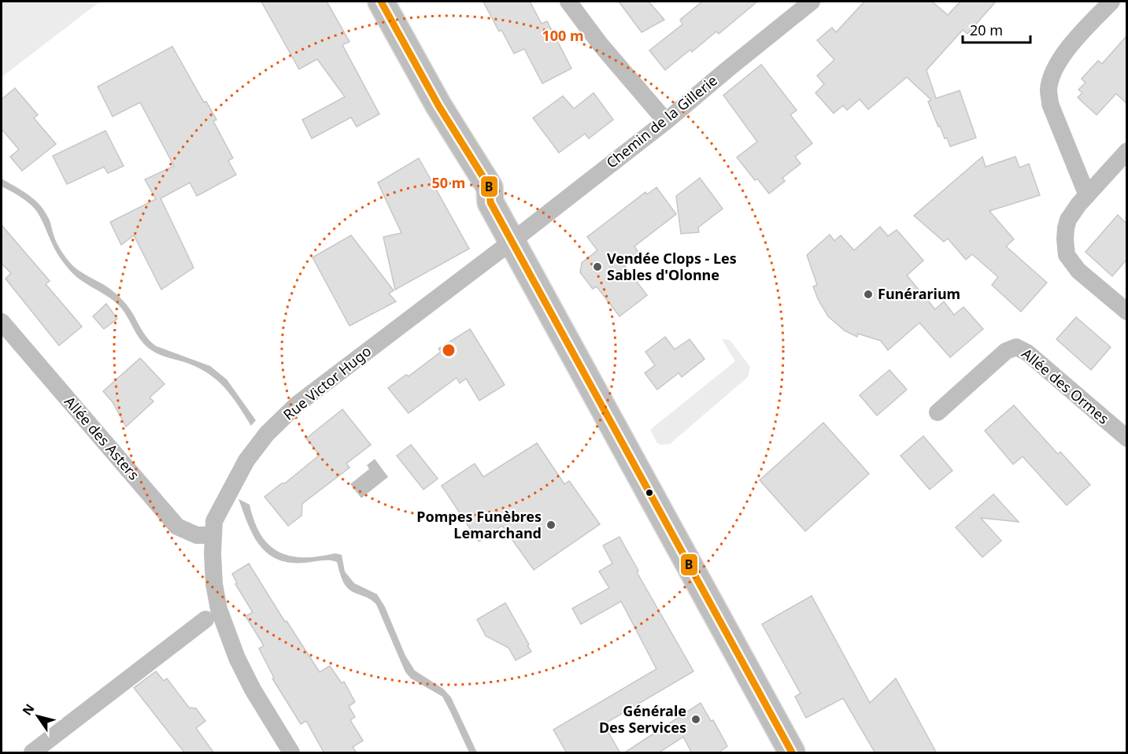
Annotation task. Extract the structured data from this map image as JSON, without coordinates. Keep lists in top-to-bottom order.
{
  "streets": {
    "street": [
      "Chemin de la Gillerie",
      "Rue Victor Hugo",
      "Allée des Ormes",
      "Allée des Asters"
    ]
  },
  "crossings": [
    ["Chemin de la Gillerie", "Rue Victor Hugo"],
    ["Rue Victor Hugo", "Allée des Asters"]
  ],
  "places": [
    "Vendée Clops - Les Sables d'Olonne",
    "Funérarium",
    "Pompes Funèbres Lemarchand",
    "Générale Des Services"
  ],
  "lines": ["transit line B"],
  "scale_bar": "20 m",
  "north": "top left",
  "rings": ["100 m", "50 m"]
}
